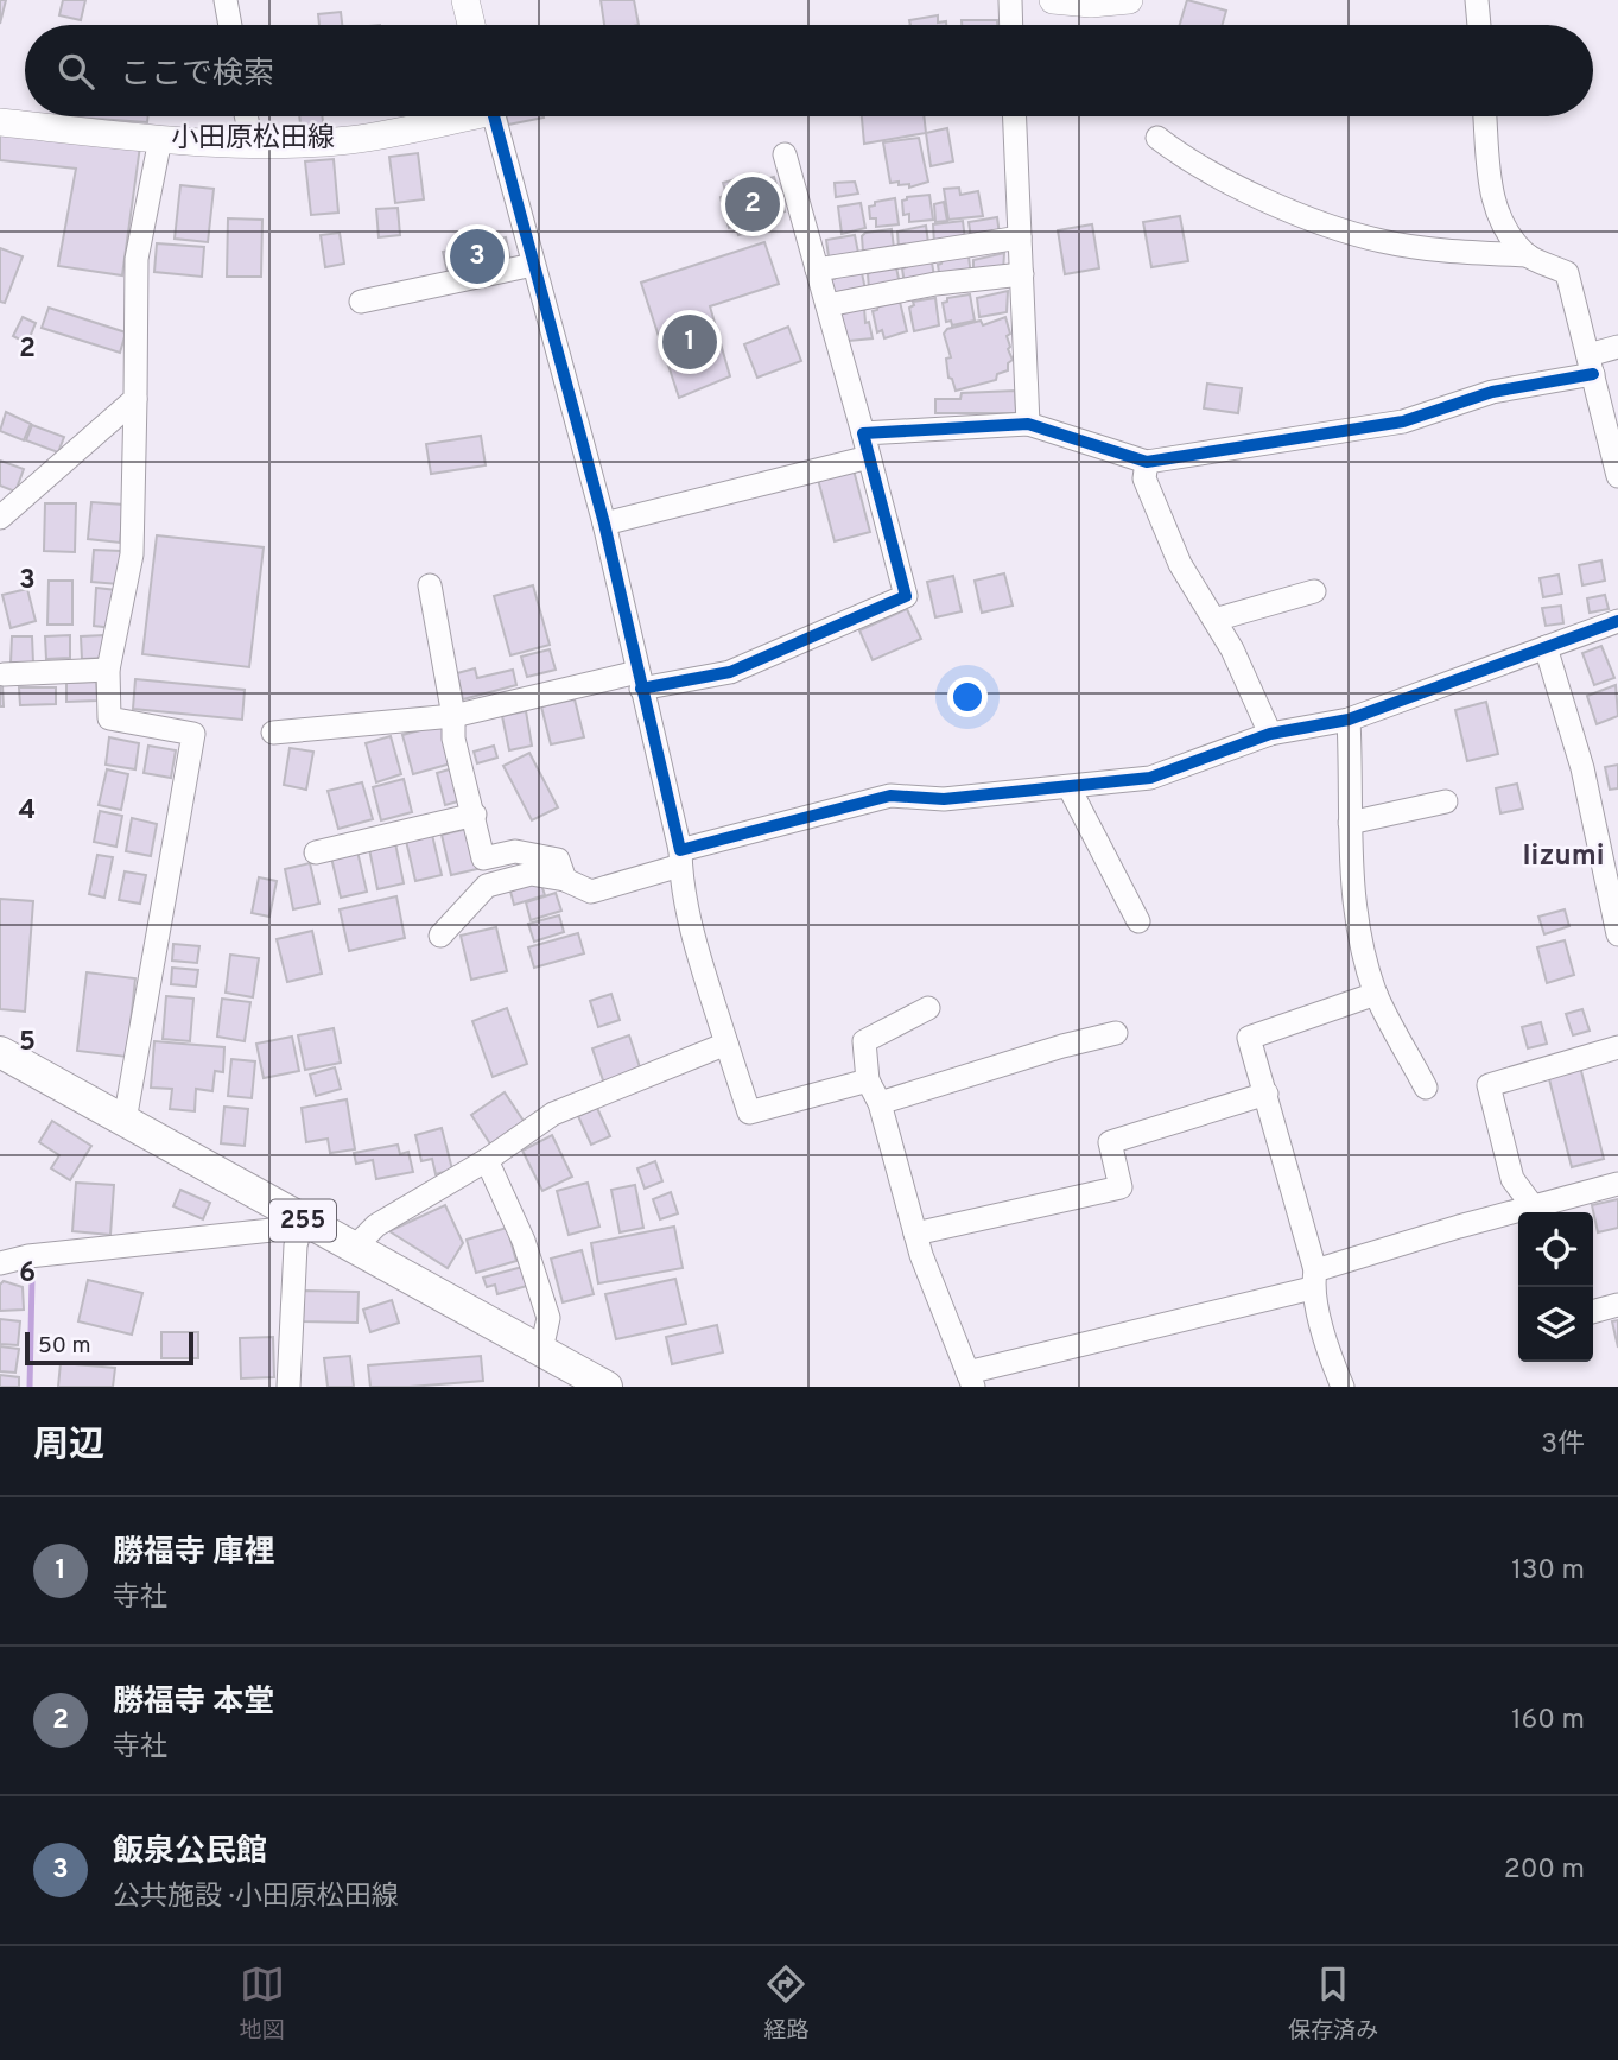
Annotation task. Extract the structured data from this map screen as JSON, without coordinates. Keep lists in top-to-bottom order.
{
  "streets": {
    "highway": ["255"],
    "main road": ["小田原松田線"]
  },
  "districts": ["Iizumi"],
  "scale_bar": "50 m",
  "page": {
    "search": "ここで検索",
    "pins": ["2", "3", "1"],
    "scale": "50 m",
    "heading": ["周辺", "3件"],
    "list": [
      {
        "mark": "1",
        "name": "勝福寺 庫裡",
        "note": "寺社",
        "value": "130 m"
      },
      {
        "mark": "2",
        "name": "勝福寺 本堂",
        "note": "寺社",
        "value": "160 m"
      },
      {
        "mark": "3",
        "name": "飯泉公民館",
        "note": "公共施設 · 小田原松田線",
        "value": "200 m"
      }
    ],
    "nav": ["地図", "経路", "保存済み"]
  },
  "grid": {
    "rows": [
      "2",
      "3",
      "4",
      "5",
      "6"
    ]
  }
}
